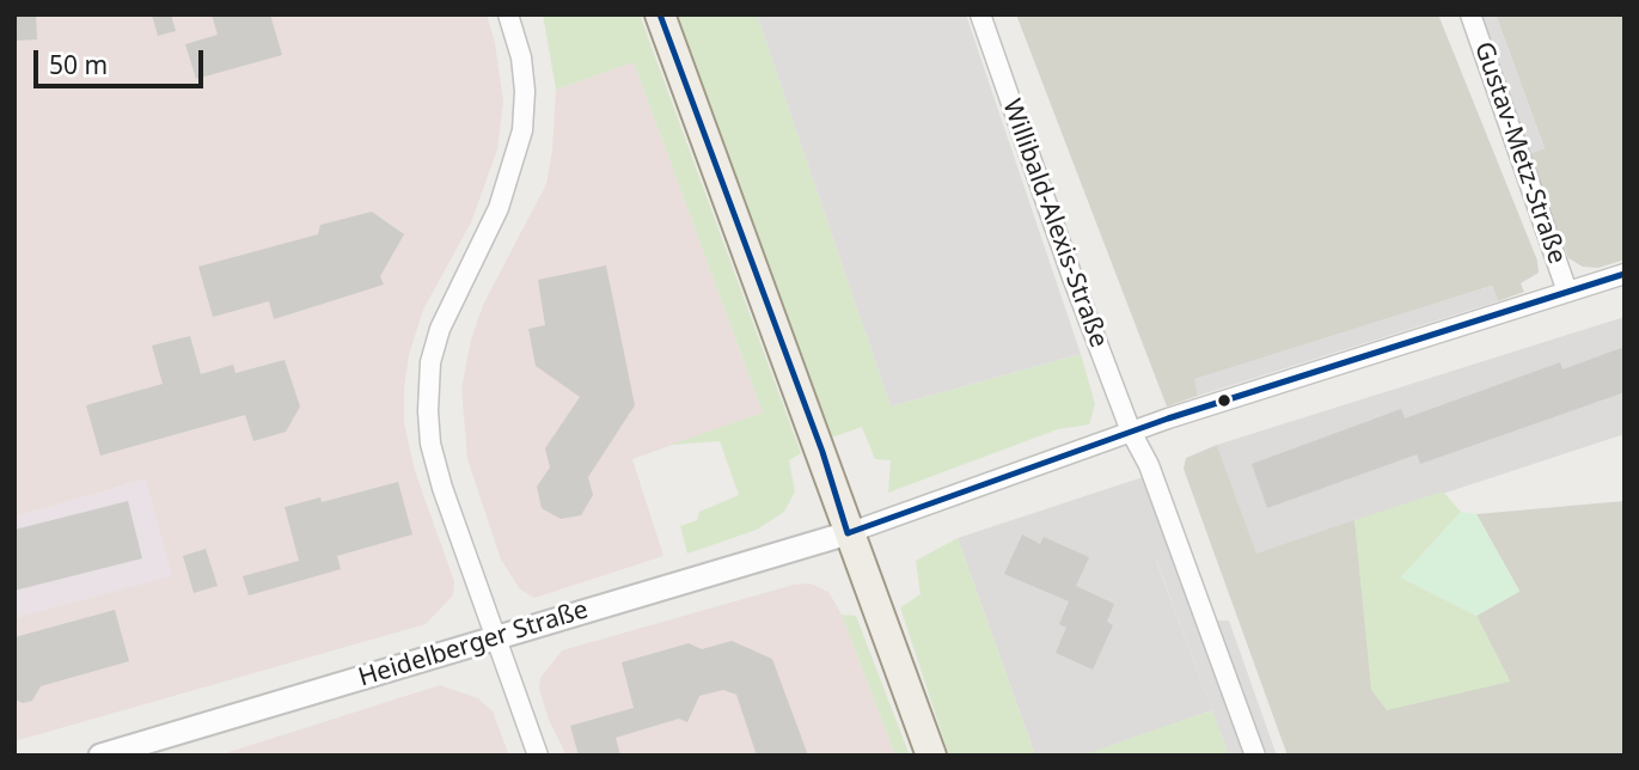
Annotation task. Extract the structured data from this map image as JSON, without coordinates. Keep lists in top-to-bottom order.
{
  "streets": {
    "street": ["Gustav-Metz-Straße", "Willibald-Alexis-Straße", "Heidelberger Straße"]
  },
  "scale_bar": "50 m"
}
